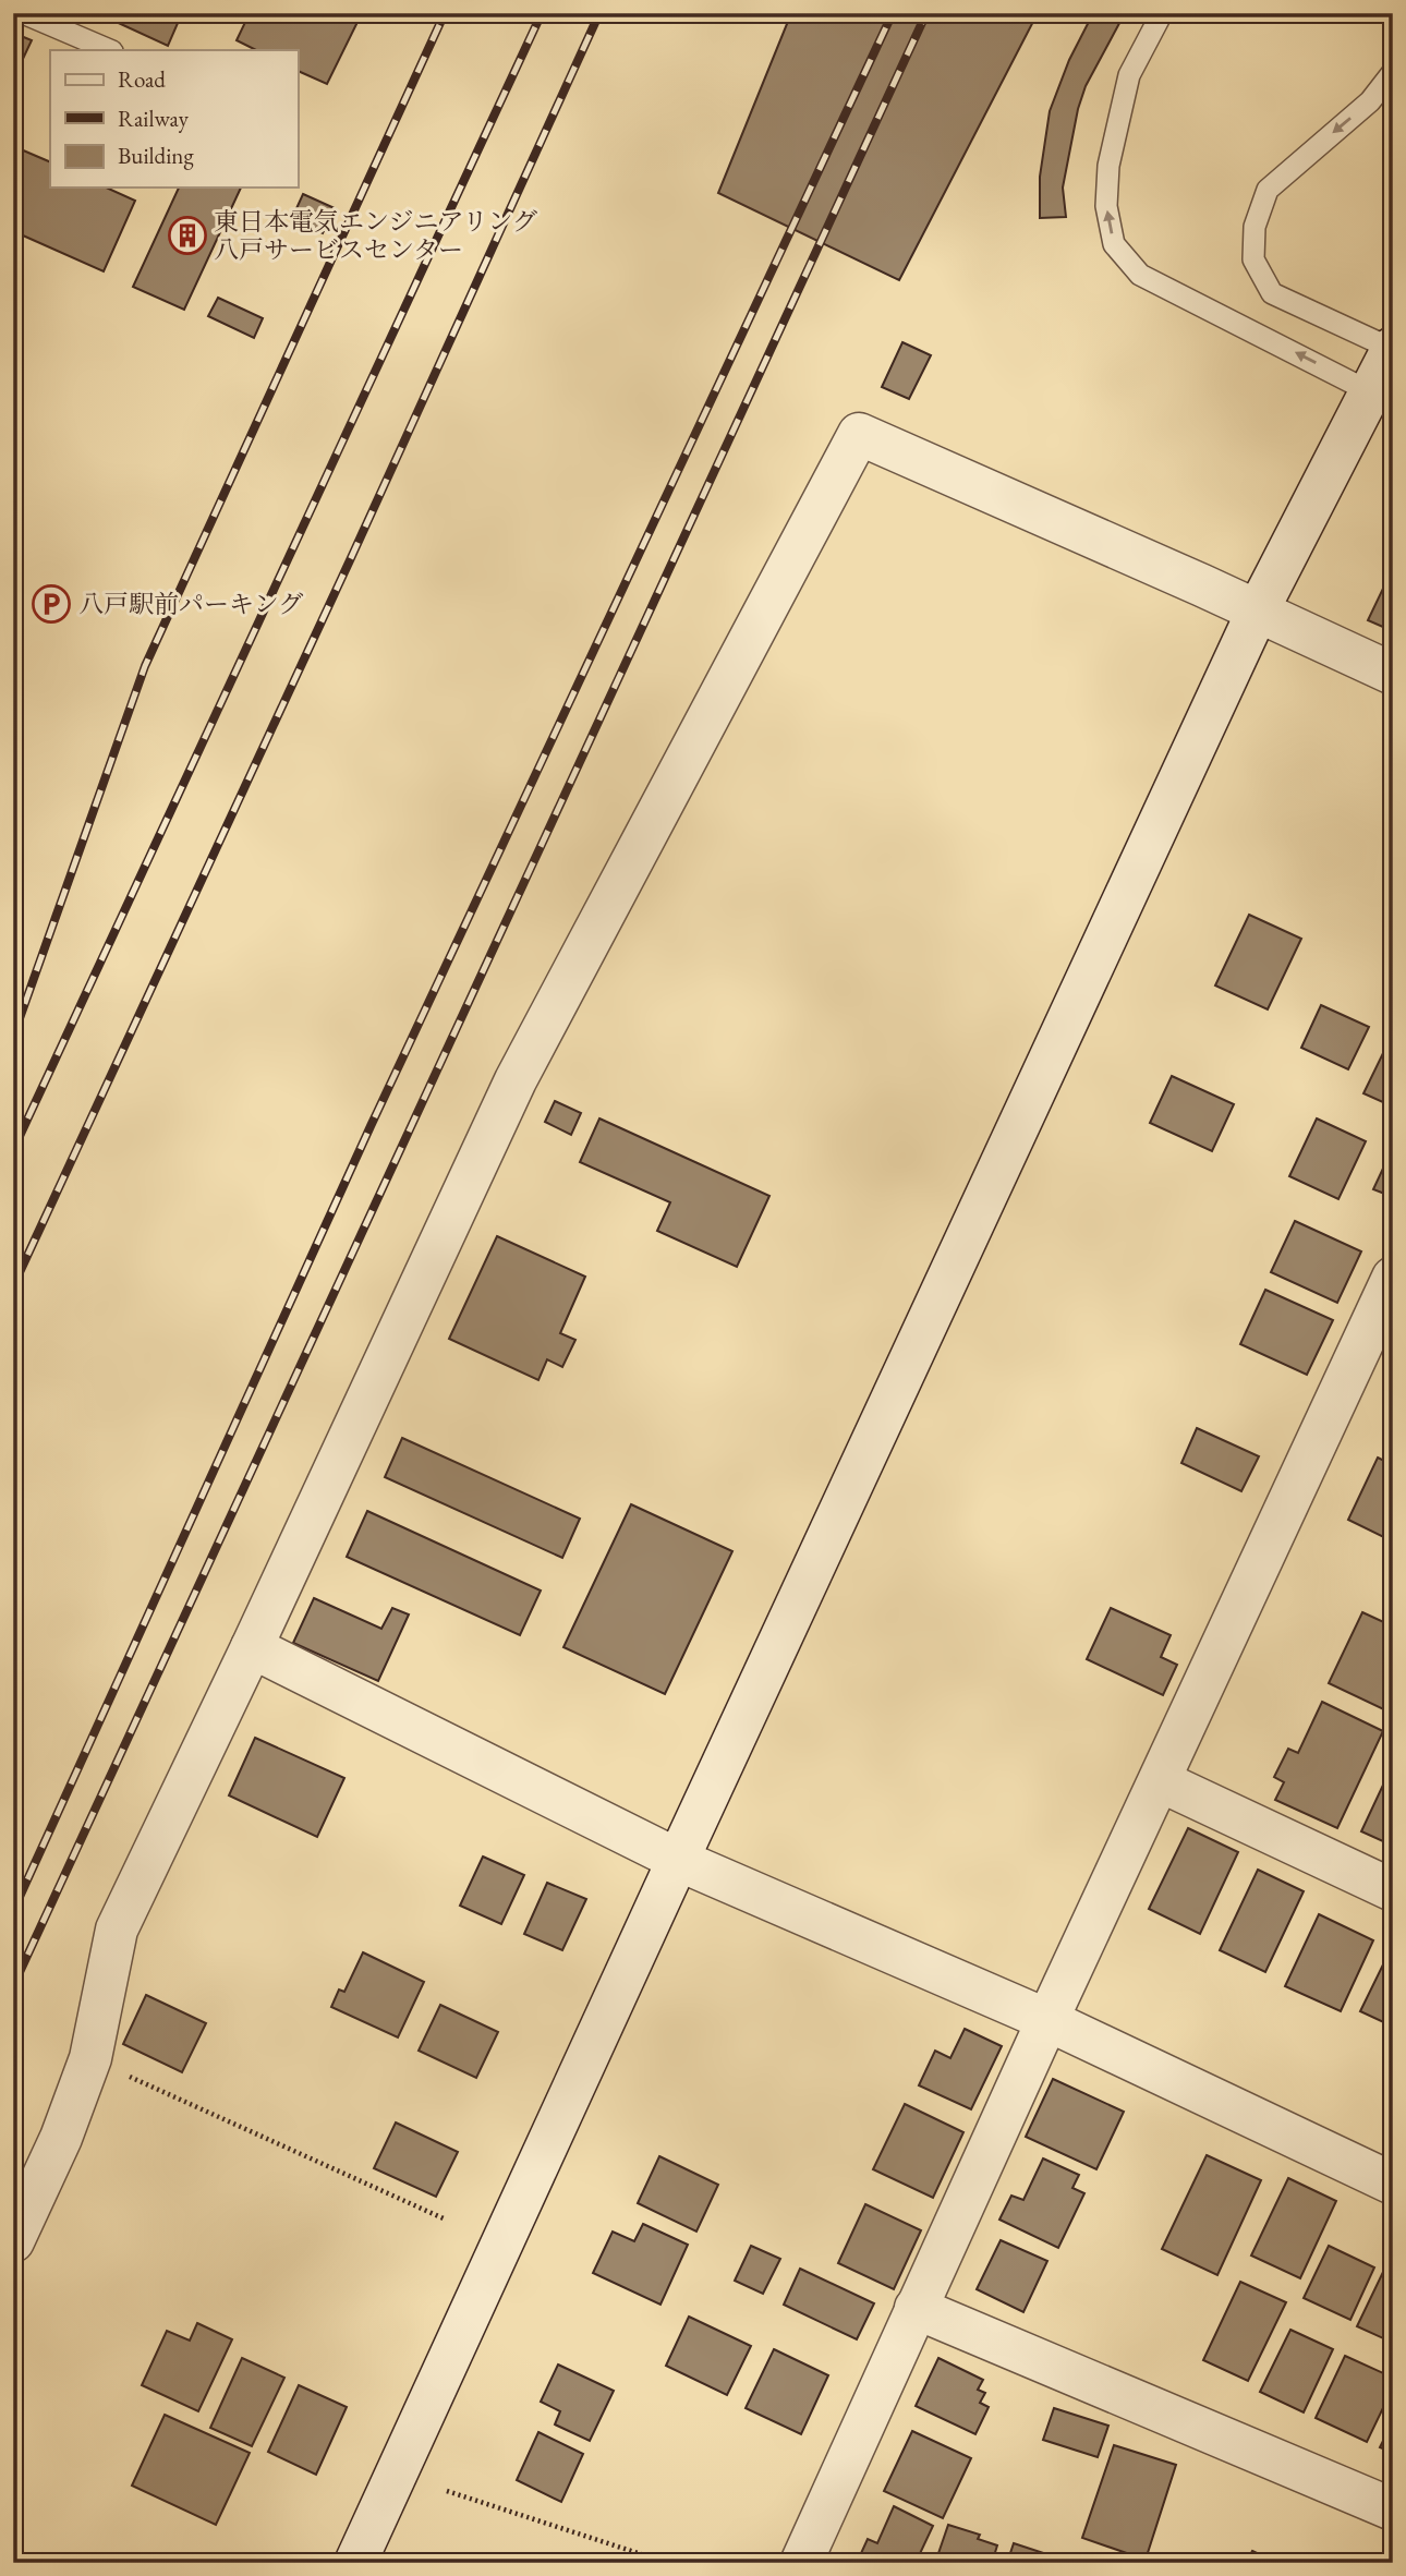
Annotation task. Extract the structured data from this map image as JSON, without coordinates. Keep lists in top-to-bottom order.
{
  "places": {
    "building": ["東日本電気エンジニアリング 八戸サービスセンター"],
    "parking": ["八戸駅前パーキング"]
  },
  "legend": ["Road", "Railway", "Building"]
}
